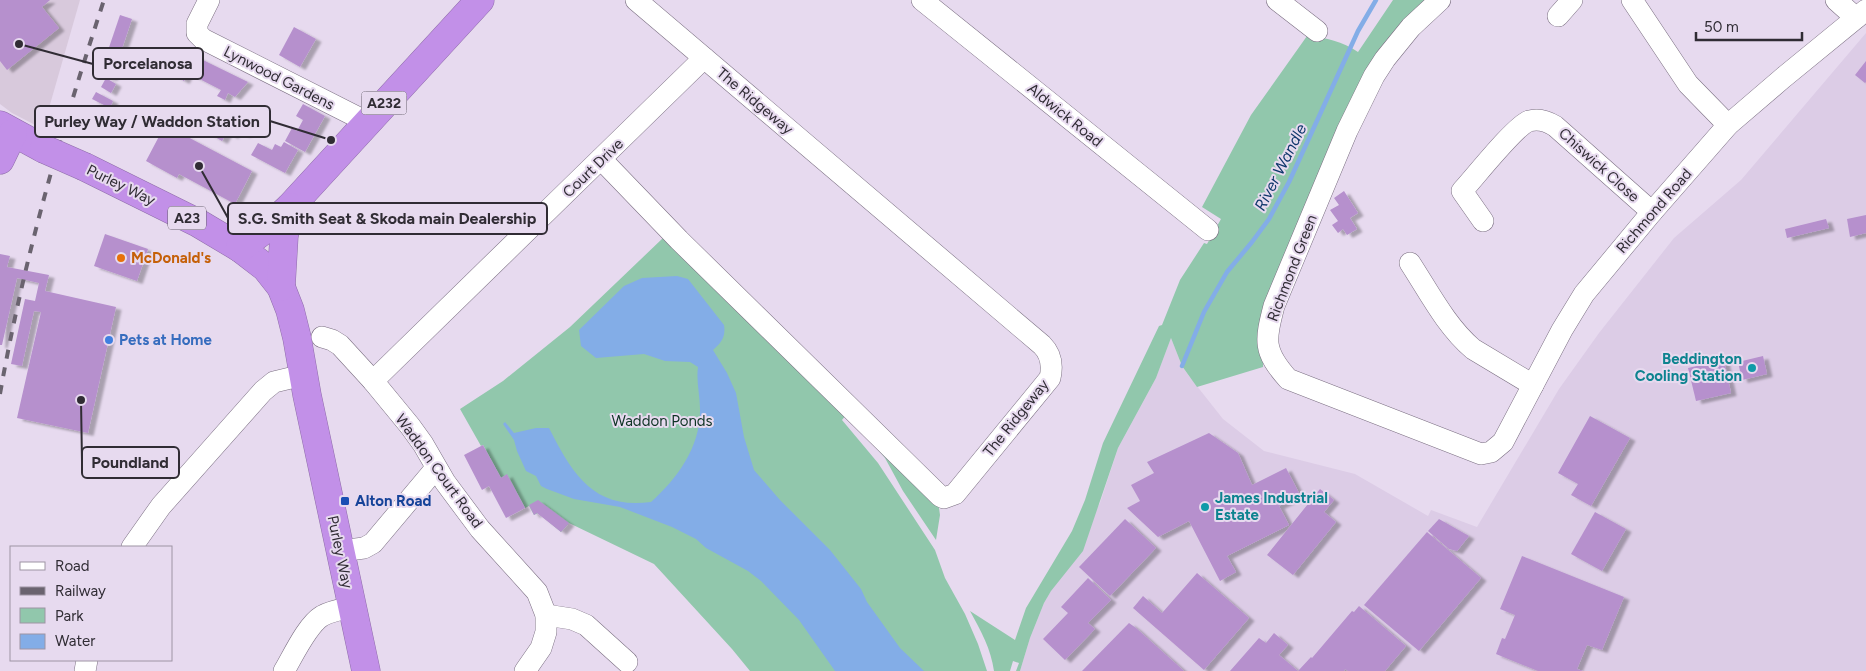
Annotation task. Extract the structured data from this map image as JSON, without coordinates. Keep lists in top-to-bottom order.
{
  "streets": {
    "highway": ["A232", "Purley Way", "A23"],
    "street": [
      "Lynwood Gardens",
      "The Ridgeway",
      "Aldwick Road",
      "Chiswick Close",
      "Court Drive",
      "Richmond Road",
      "Richmond Green",
      "Waddon Court Road"
    ]
  },
  "crossings": [
    ["Lynwood Gardens", "A232"],
    ["The Ridgeway", "Court Drive"],
    ["A232", "Purley Way"],
    ["A232", "A23"],
    ["Chiswick Close", "Richmond Road"],
    ["Court Drive", "Waddon Court Road"],
    ["Purley Way", "A23"],
    ["Richmond Road", "Richmond Green"]
  ],
  "water": ["River Wandle"],
  "parks": ["Waddon Ponds"],
  "places": {
    "other": [
      "Porcelanosa",
      "Purley Way / Waddon Station",
      "S.G. Smith Seat & Skoda main Dealership",
      "McDonald's",
      "Pets at Home",
      "Beddington Cooling Station",
      "Poundland",
      "James Industrial Estate"
    ],
    "transit": ["Alton Road"]
  },
  "legend": [
    "Road",
    "Railway",
    "Park",
    "Water"
  ],
  "scale_bar": "50 m"
}
